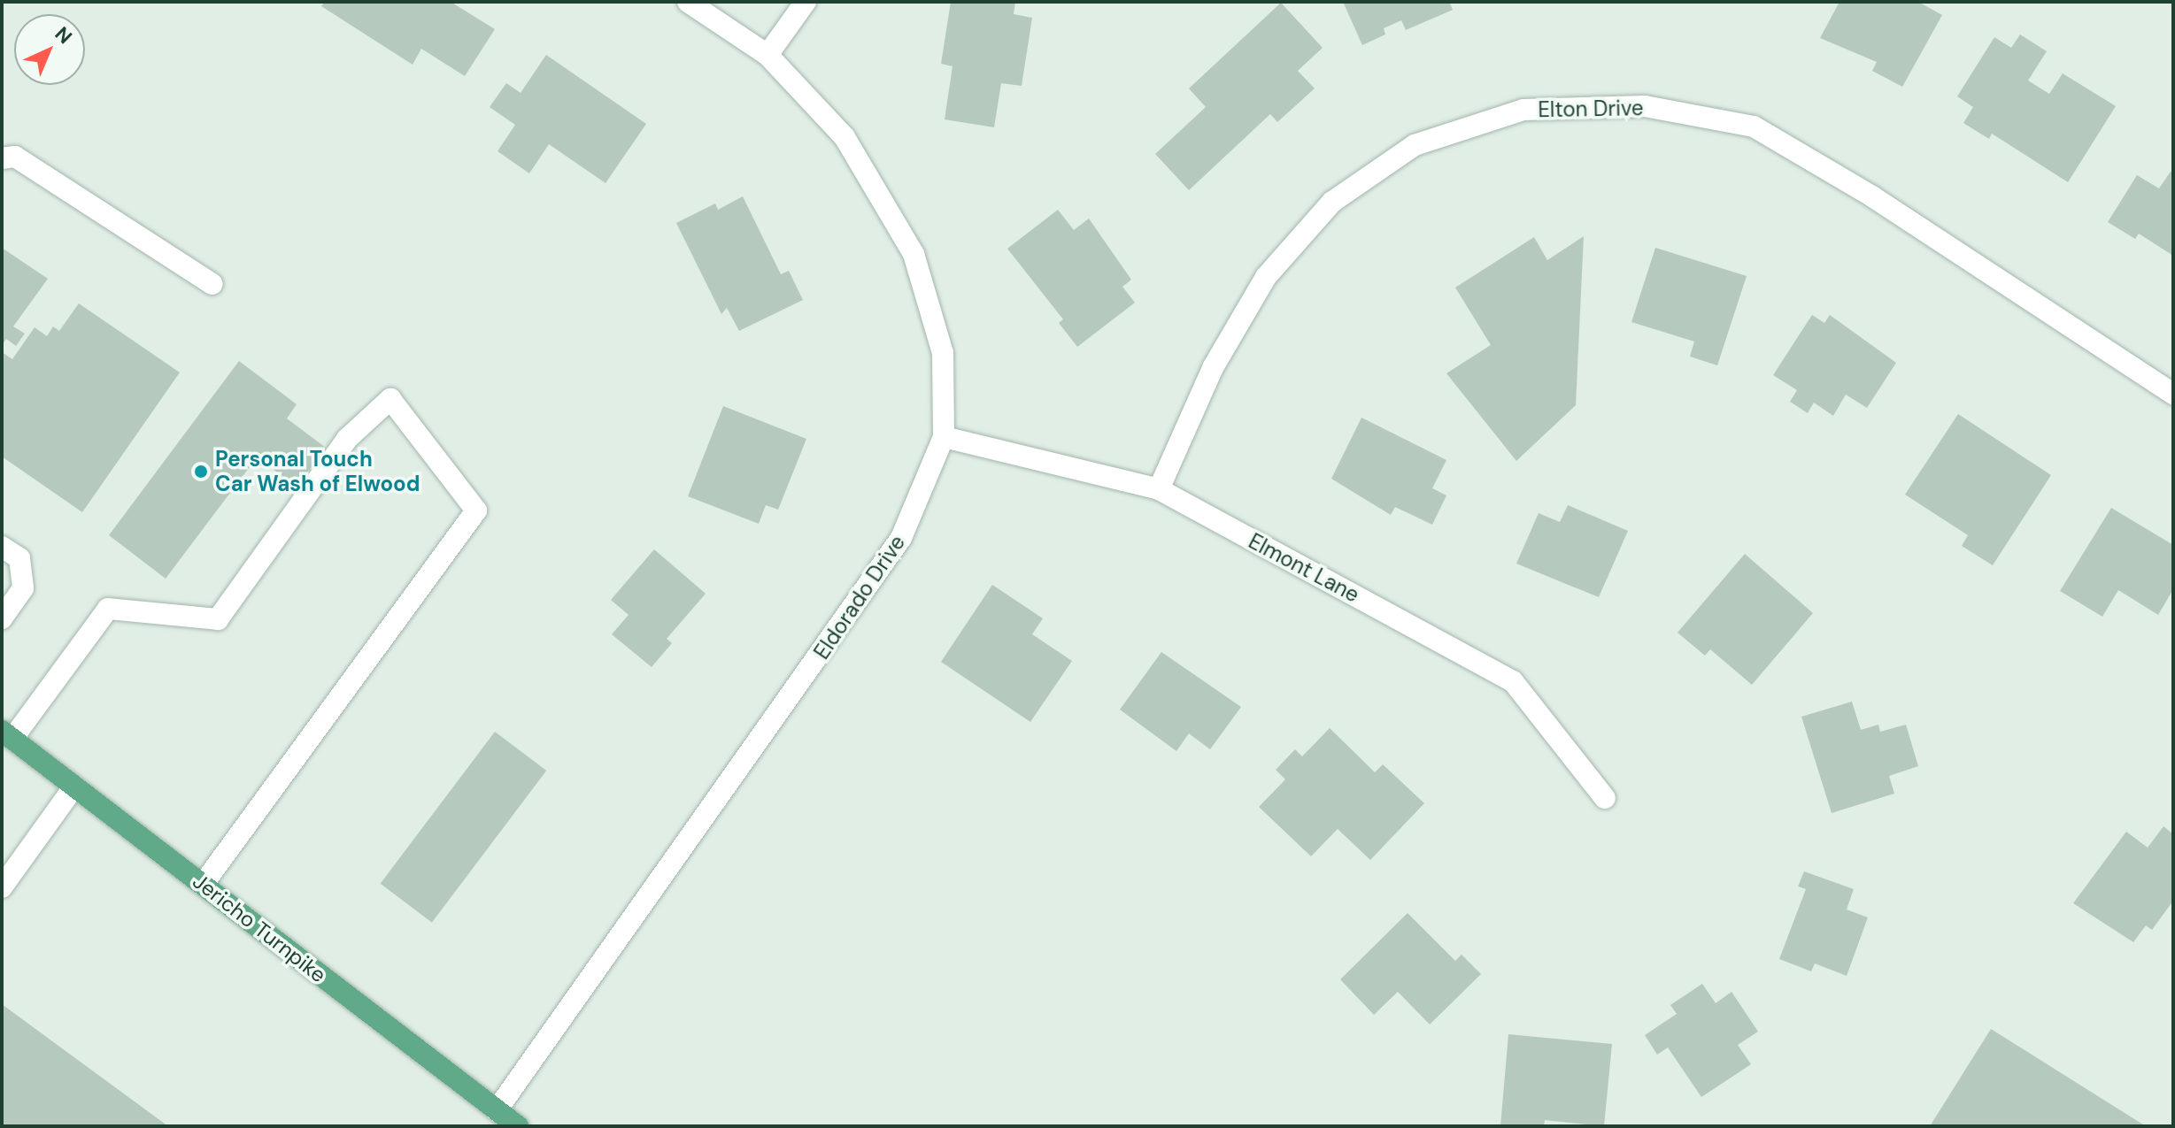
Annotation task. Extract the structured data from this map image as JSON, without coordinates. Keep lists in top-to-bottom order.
{
  "streets": {
    "main road": ["Jericho Turnpike"],
    "street": ["Elton Drive", "Elmont Lane", "Eldorado Drive"]
  },
  "crossings": [
    ["Elton Drive", "Elmont Lane"],
    ["Elmont Lane", "Eldorado Drive"],
    ["Eldorado Drive", "Jericho Turnpike"]
  ],
  "places": ["Personal Touch Car Wash of Elwood"],
  "north": "top right"
}
